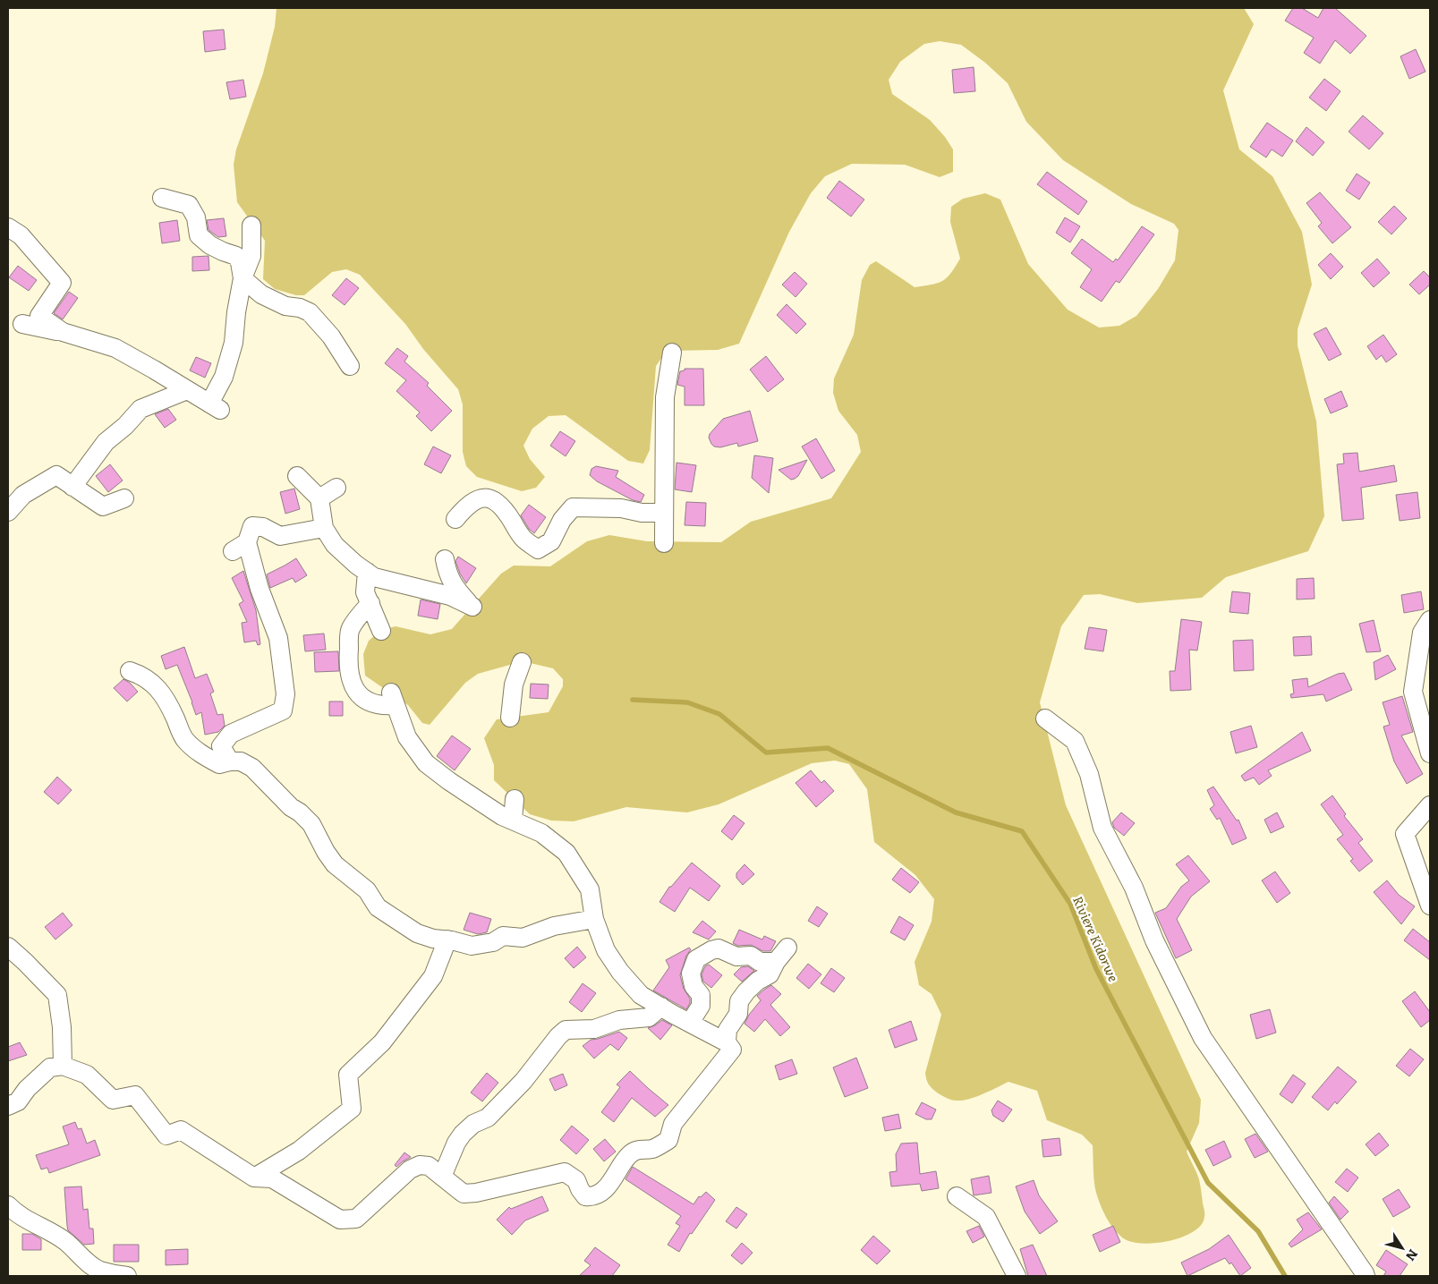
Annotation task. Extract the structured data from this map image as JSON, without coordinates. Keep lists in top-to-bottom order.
{
  "water": ["Riviere Kidorwe"],
  "north": "bottom right"
}
